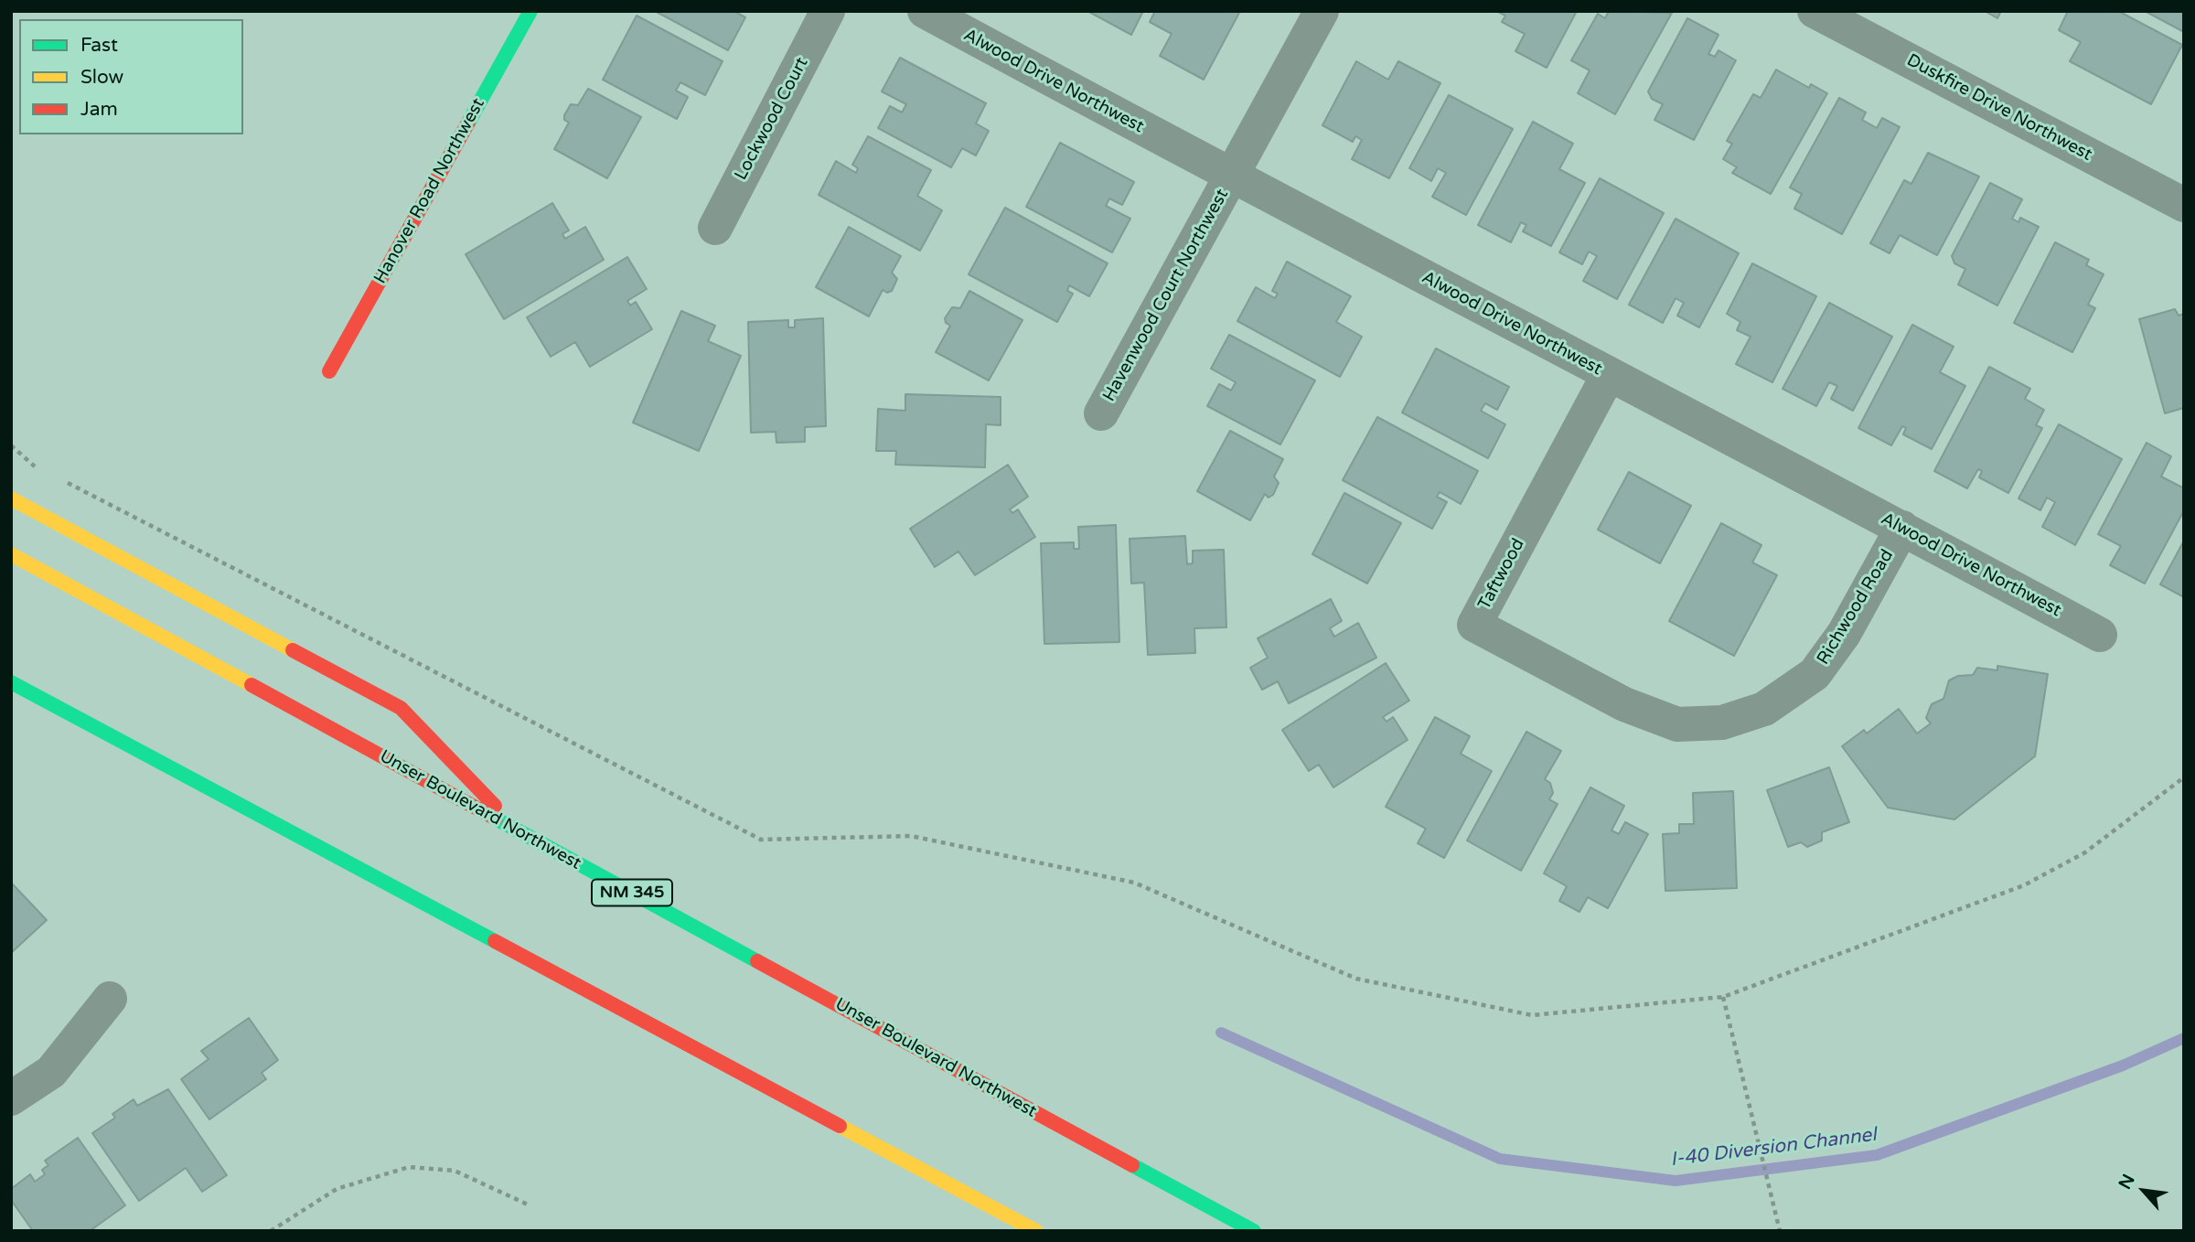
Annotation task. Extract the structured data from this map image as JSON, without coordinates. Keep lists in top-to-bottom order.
{
  "streets": {
    "main road": ["Hanover Road Northwest", "Unser Boulevard Northwest", "NM 345"],
    "street": [
      "Alwood Drive Northwest",
      "Duskfire Drive Northwest",
      "Lockwood Court",
      "Havenwood Court Northwest",
      "Taftwood",
      "Richwood Road"
    ]
  },
  "crossings": [
    ["Alwood Drive Northwest", "Havenwood Court Northwest"],
    ["Alwood Drive Northwest", "Taftwood"],
    ["Alwood Drive Northwest", "Richwood Road"],
    ["Taftwood", "Richwood Road"]
  ],
  "water": ["I-40 Diversion Channel"],
  "legend": ["Fast", "Slow", "Jam"],
  "north": "top left"
}
